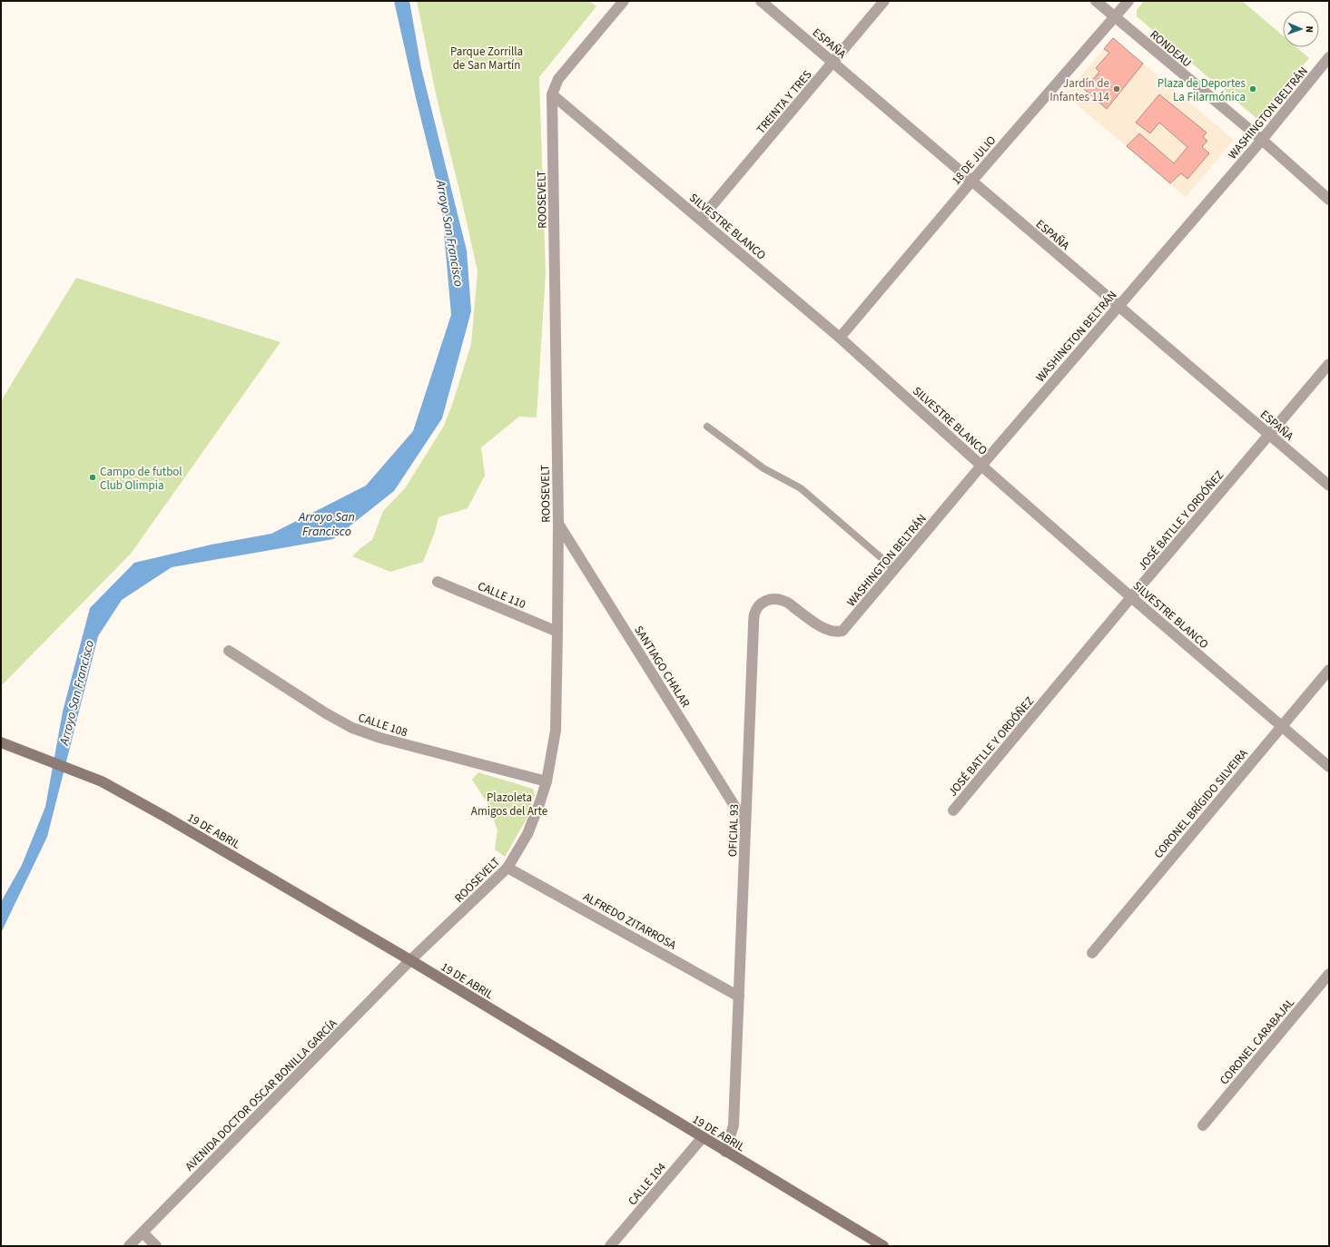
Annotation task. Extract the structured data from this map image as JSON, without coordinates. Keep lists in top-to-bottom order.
{
  "streets": {
    "street": [
      "ESPAÑA",
      "RONDEAU",
      "TREINTA Y TRES",
      "WASHINGTON BELTRÁN",
      "18 DE JULIO",
      "ROOSEVELT",
      "SILVESTRE BLANCO",
      "JOSÉ BATLLE Y ORDÓÑEZ",
      "CALLE 110",
      "SANTIAGO CHALAR",
      "CALLE 108",
      "CORONEL BRÍGIDO SILVEIRA",
      "19 DE ABRIL",
      "OFICIAL 93",
      "ALFREDO ZITARROSA",
      "CORONEL CARABAJAL",
      "AVENIDA DOCTOR OSCAR BONILLA GARCÍA",
      "CALLE 104"
    ]
  },
  "crossings": [
    ["ESPAÑA", "TREINTA Y TRES"],
    ["ESPAÑA", "WASHINGTON BELTRÁN"],
    ["ESPAÑA", "18 DE JULIO"],
    ["ESPAÑA", "JOSÉ BATLLE Y ORDÓÑEZ"],
    ["RONDEAU", "WASHINGTON BELTRÁN"],
    ["RONDEAU", "18 DE JULIO"],
    ["TREINTA Y TRES", "SILVESTRE BLANCO"],
    ["WASHINGTON BELTRÁN", "SILVESTRE BLANCO"],
    ["WASHINGTON BELTRÁN", "OFICIAL 93"],
    ["18 DE JULIO", "SILVESTRE BLANCO"],
    ["ROOSEVELT", "SILVESTRE BLANCO"],
    ["ROOSEVELT", "CALLE 110"],
    ["ROOSEVELT", "SANTIAGO CHALAR"],
    ["ROOSEVELT", "CALLE 108"],
    ["ROOSEVELT", "19 DE ABRIL"],
    ["ROOSEVELT", "ALFREDO ZITARROSA"],
    ["ROOSEVELT", "AVENIDA DOCTOR OSCAR BONILLA GARCÍA"],
    ["SILVESTRE BLANCO", "JOSÉ BATLLE Y ORDÓÑEZ"],
    ["SILVESTRE BLANCO", "CORONEL BRÍGIDO SILVEIRA"],
    ["SANTIAGO CHALAR", "OFICIAL 93"],
    ["19 DE ABRIL", "OFICIAL 93"],
    ["19 DE ABRIL", "AVENIDA DOCTOR OSCAR BONILLA GARCÍA"],
    ["19 DE ABRIL", "CALLE 104"],
    ["OFICIAL 93", "ALFREDO ZITARROSA"]
  ],
  "water": ["Arroyo San Francisco"],
  "parks": ["Parque Zorrilla de San Martín", "Plazoleta Amigos del Arte"],
  "places": ["Jardín de Infantes 114", "Plaza de Deportes La Filarmónica", "Campo de futbol Club Olimpia"],
  "north": "right"
}
